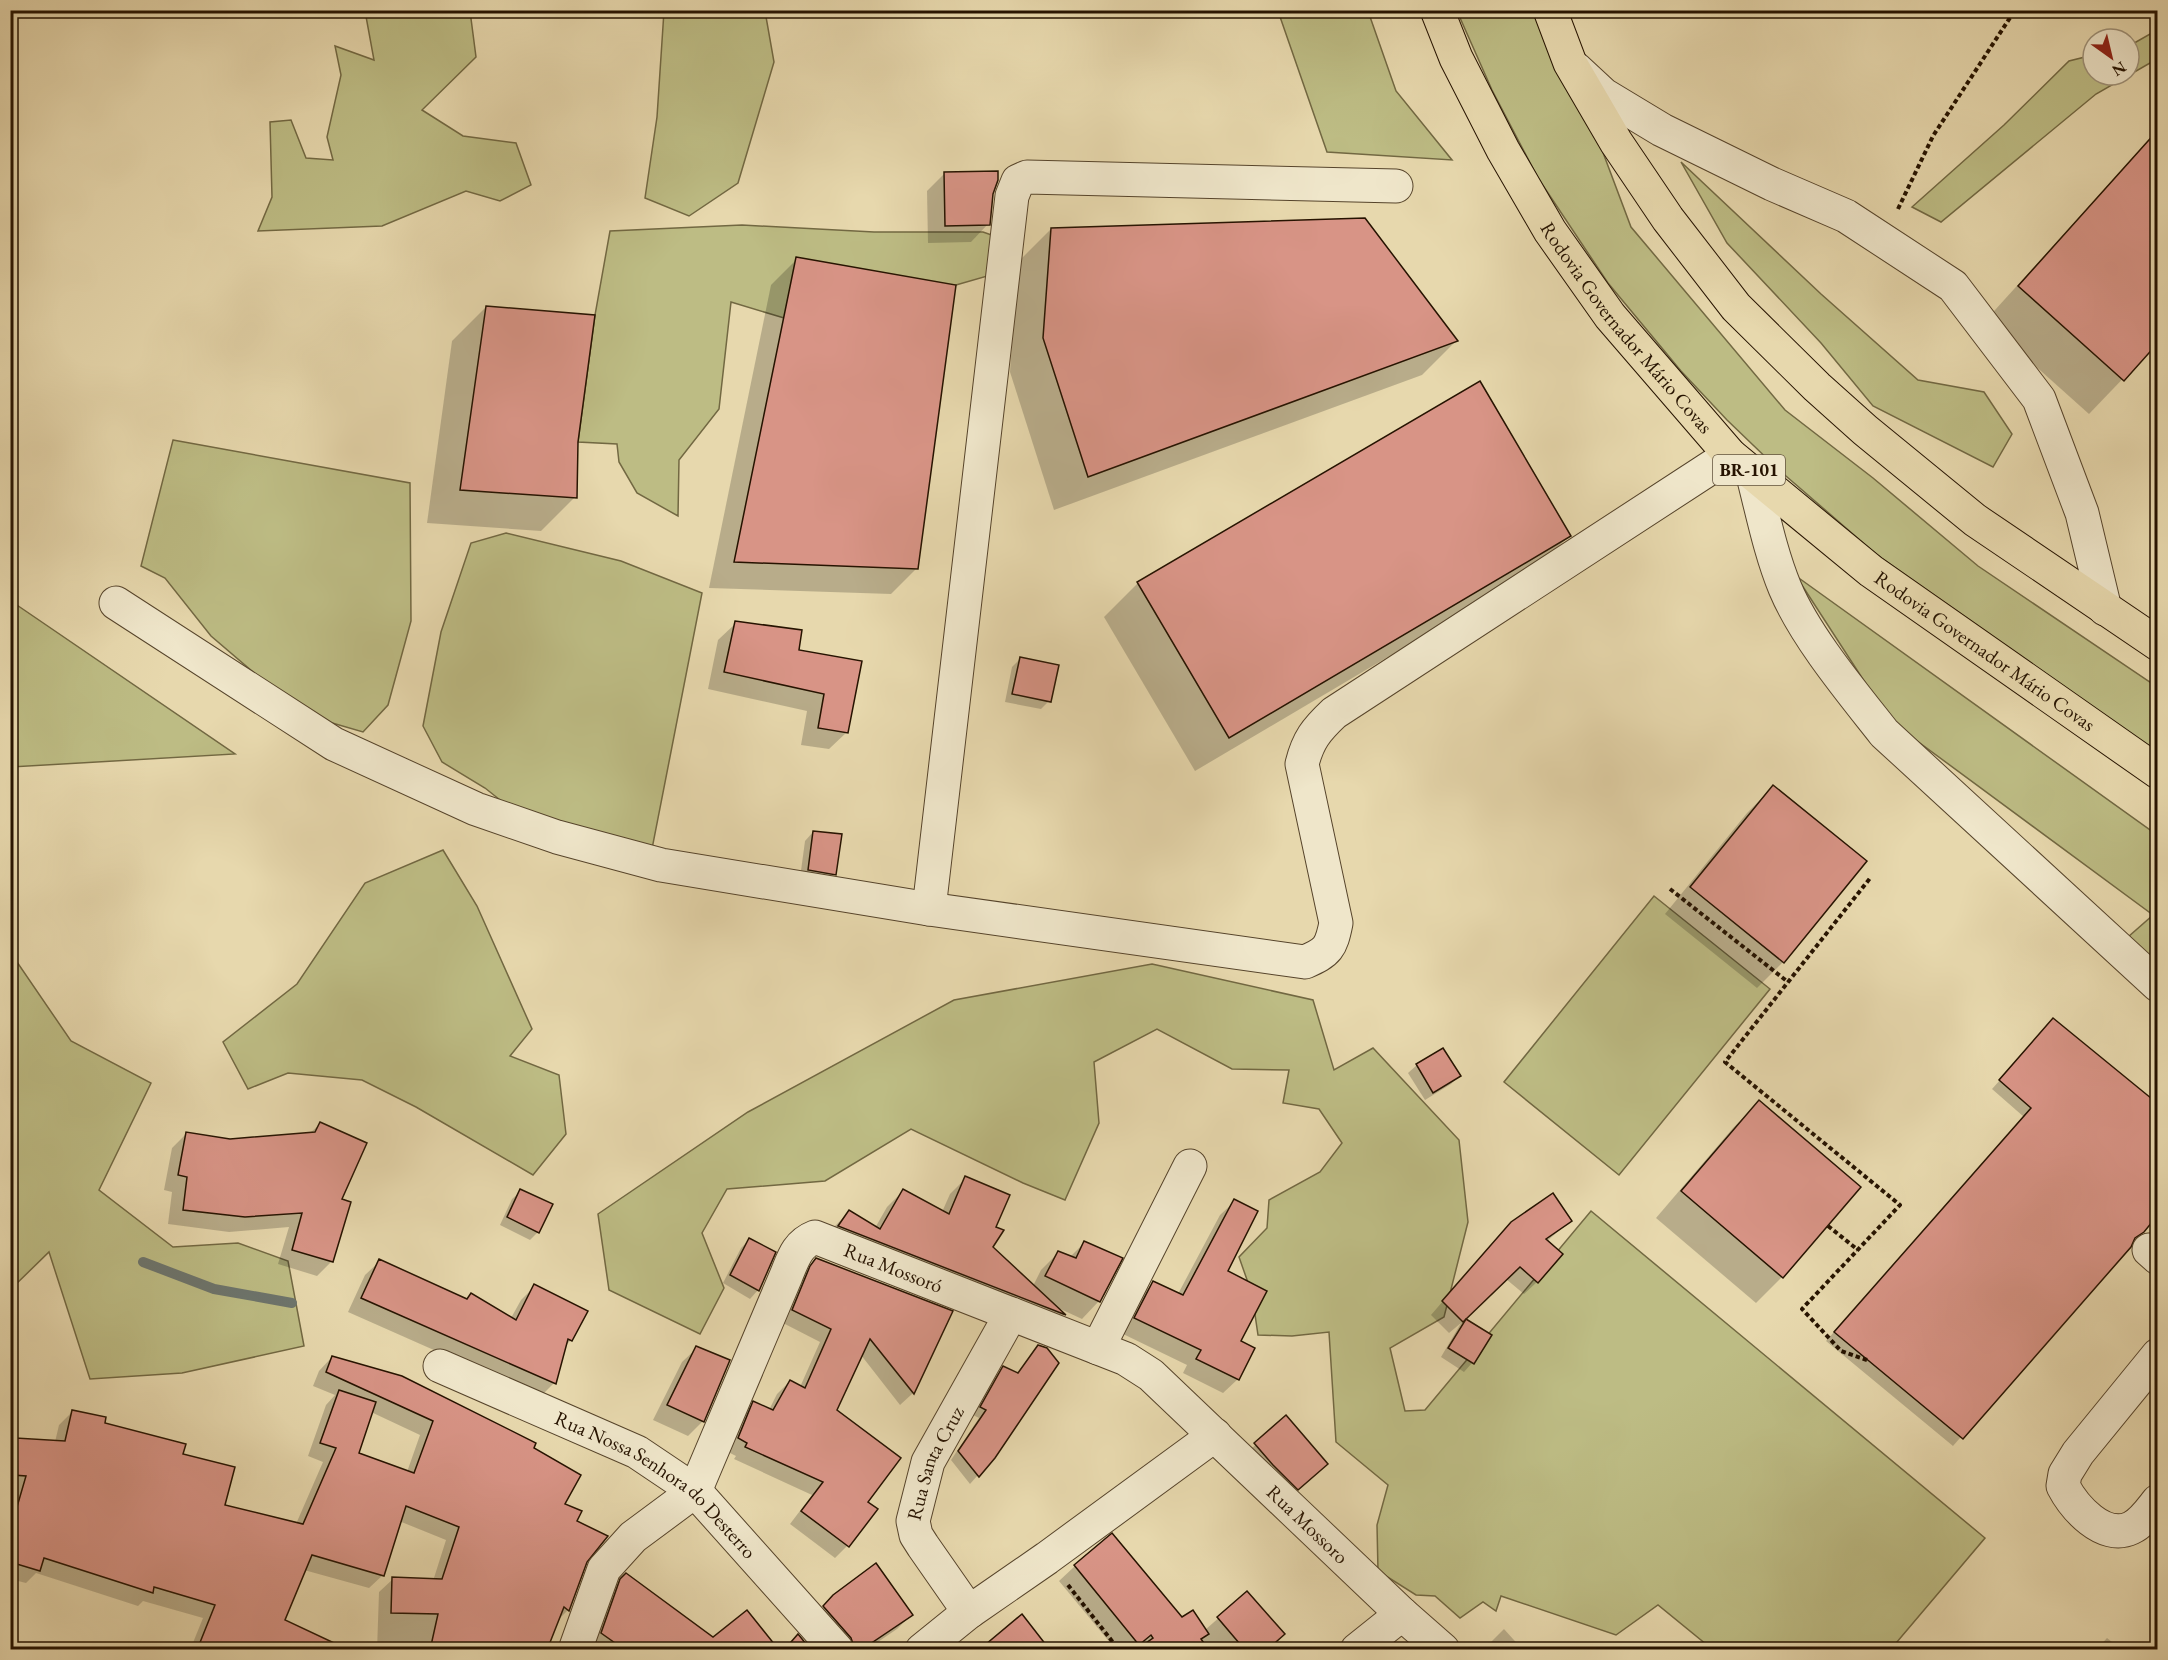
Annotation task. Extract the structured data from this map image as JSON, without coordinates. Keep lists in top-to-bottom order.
{
  "streets": {
    "highway": ["Rodovia Governador Mário Covas", "BR-101"],
    "street": [
      "Rua Mossoró",
      "Rua Santa Cruz",
      "Rua Nossa Senhora do Desterro",
      "Rua Mossoro"
    ]
  },
  "crossings": [
    ["Rua Mossoró", "Rua Santa Cruz"],
    ["Rua Mossoró", "Rua Nossa Senhora do Desterro"],
    ["Rua Mossoró", "Rua Mossoro"]
  ],
  "north": "bottom right"
}
